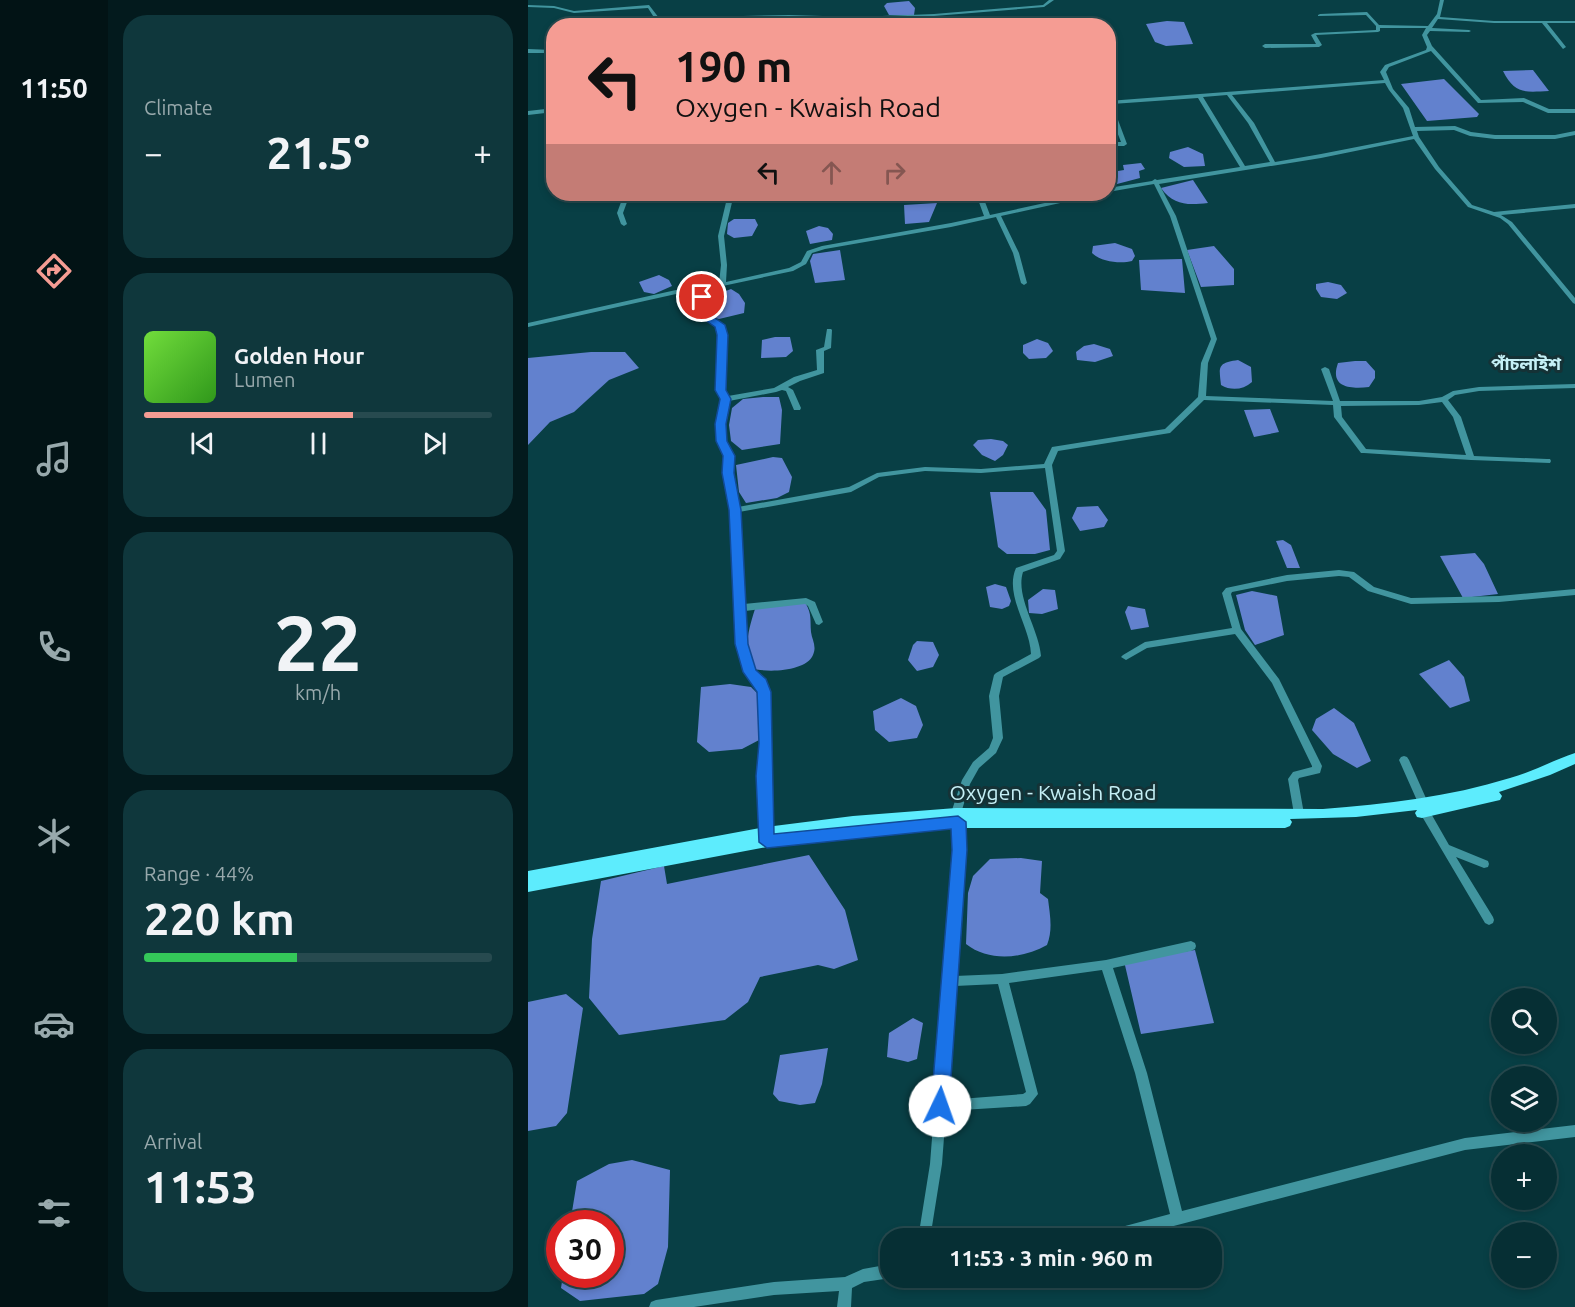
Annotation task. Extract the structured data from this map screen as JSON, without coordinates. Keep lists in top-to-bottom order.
{
  "streets": {
    "main road": ["Oxygen - Kwaish Road"]
  },
  "districts": ["পাঁচলাইশ"],
  "page": {
    "tabs": "11:50",
    "tile": [
      "Climate",
      ["22", "km/h"],
      ["Range · 44%", "220 km"],
      ["Arrival", "11:53"]
    ],
    "turn": ["190 m", "Oxygen - Kwaish Road"],
    "heat": ["−", "21.5°", "+"],
    "song": ["Golden Hour", "Lumen"],
    "map_buttons": ["+", "−"],
    "limit": "30",
    "trip": "11:53 · 3 min · 960 m"
  }
}
